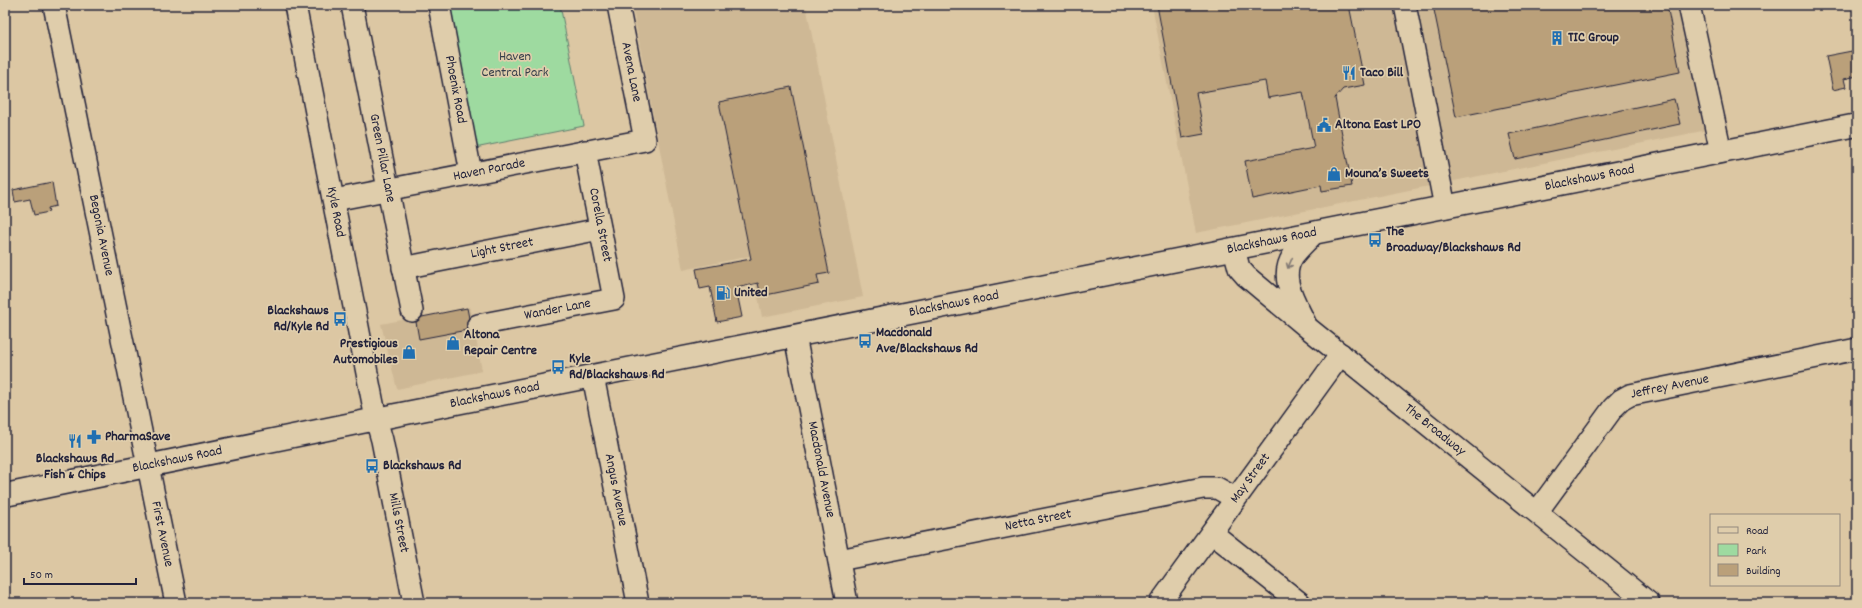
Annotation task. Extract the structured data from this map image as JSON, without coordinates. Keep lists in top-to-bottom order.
{
  "streets": {
    "main road": ["Blackshaws Road"],
    "street": [
      "Avena Lane",
      "Phoenix Road",
      "Green Pillar Lane",
      "Haven Parade",
      "Kyle Road",
      "Corella Street",
      "Begonia Avenue",
      "Light Street",
      "Wander Lane",
      "Jeffrey Avenue",
      "The Broadway",
      "Macdonald Avenue",
      "May Street",
      "Angus Avenue",
      "Netta Street",
      "Mills Street",
      "First Avenue"
    ]
  },
  "crossings": [
    ["Avena Lane", "Haven Parade"],
    ["Phoenix Road", "Haven Parade"],
    ["Green Pillar Lane", "Haven Parade"],
    ["Green Pillar Lane", "Light Street"],
    ["Haven Parade", "Kyle Road"],
    ["Haven Parade", "Corella Street"],
    ["Blackshaws Road", "Kyle Road"],
    ["Blackshaws Road", "Begonia Avenue"],
    ["Blackshaws Road", "The Broadway"],
    ["Blackshaws Road", "Macdonald Avenue"],
    ["Blackshaws Road", "Angus Avenue"],
    ["Blackshaws Road", "Mills Street"],
    ["Blackshaws Road", "First Avenue"],
    ["Kyle Road", "Mills Street"],
    ["Corella Street", "Light Street"],
    ["Corella Street", "Wander Lane"],
    ["Begonia Avenue", "First Avenue"],
    ["Jeffrey Avenue", "The Broadway"],
    ["The Broadway", "May Street"],
    ["Macdonald Avenue", "Netta Street"],
    ["May Street", "Netta Street"]
  ],
  "parks": ["Haven Central Park"],
  "places": {
    "building": ["TIC Group"],
    "restaurant": ["Taco Bill", "Blackshaws Rd Fish & Chips"],
    "public building": ["Altona East LPO"],
    "shop": ["Mouna’s Sweets", "Altona Repair Centre", "Prestigious Automobiles"],
    "bus stop": [
      "The Broadway/Blackshaws Rd",
      "Blackshaws Rd/Kyle Rd",
      "Macdonald Ave/Blackshaws Rd",
      "Kyle Rd/Blackshaws Rd",
      "Blackshaws Rd"
    ],
    "fuel station": ["United"],
    "pharmacy": ["PharmaSave"]
  },
  "legend": ["Road", "Park", "Building"],
  "scale_bar": "50 m"
}
